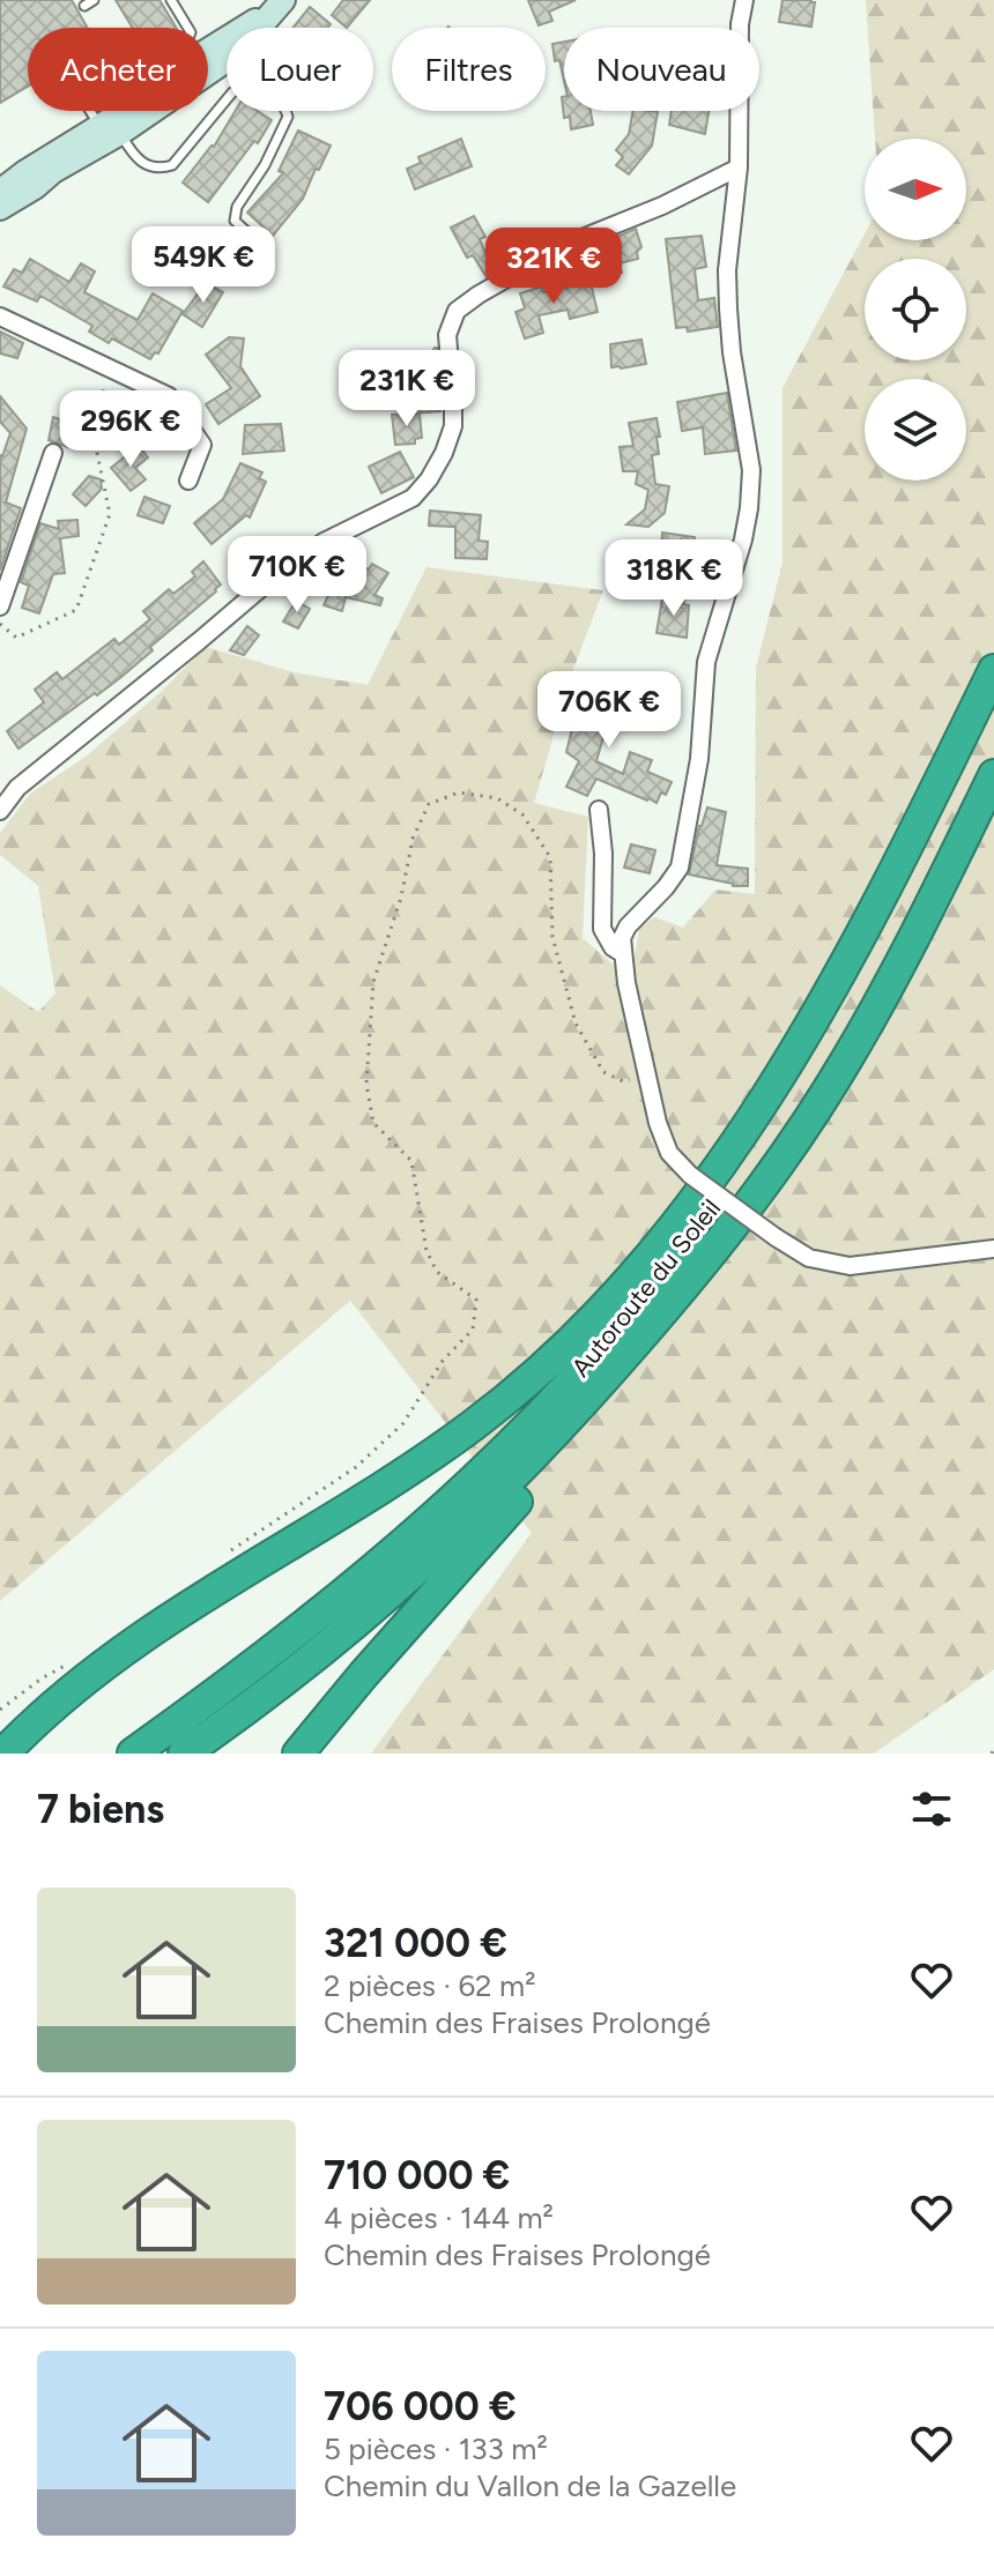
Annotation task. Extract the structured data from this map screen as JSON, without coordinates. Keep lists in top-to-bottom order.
{
  "streets": {
    "highway": ["Autoroute du Soleil"]
  },
  "north": "right",
  "page": {
    "chip": [
      "Acheter",
      "Louer",
      "Filtres",
      "Nouveau"
    ],
    "price": [
      "549K €",
      "321K €",
      "231K €",
      "296K €",
      "710K €",
      "318K €",
      "706K €"
    ],
    "heading": "7 biens",
    "list": [
      {
        "name": "321 000 €",
        "note": "2 pièces · 62 m² · Chemin des Fraises Prolongé"
      },
      {
        "name": "710 000 €",
        "note": "4 pièces · 144 m² · Chemin des Fraises Prolongé"
      },
      {
        "name": "706 000 €",
        "note": "5 pièces · 133 m² · Chemin du Vallon de la Gazelle"
      }
    ]
  }
}
